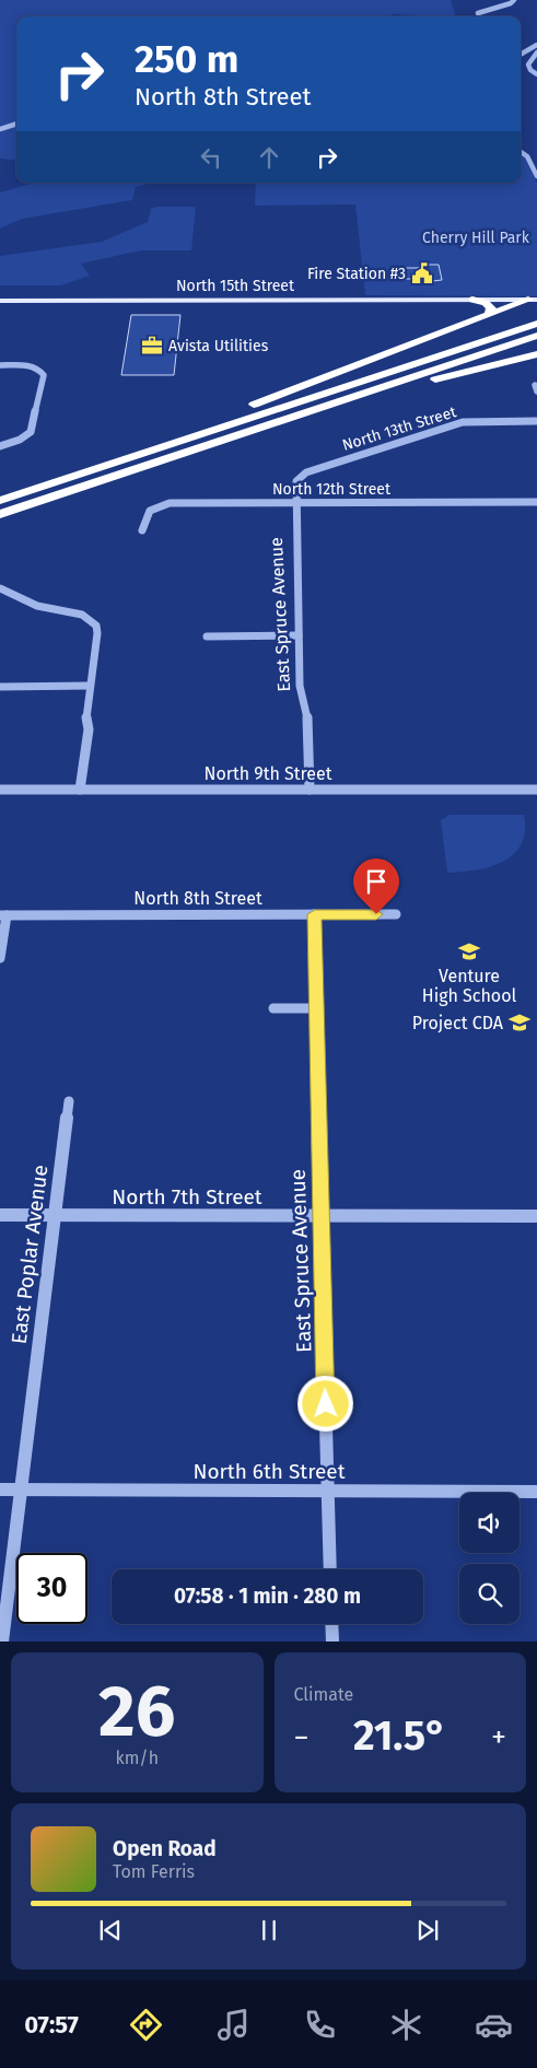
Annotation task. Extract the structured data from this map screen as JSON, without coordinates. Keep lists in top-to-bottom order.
{
  "streets": {
    "main road": ["North 15th Street"],
    "street": [
      "North 13th Street",
      "North 12th Street",
      "East Spruce Avenue",
      "North 9th Street",
      "North 8th Street",
      "North 7th Street",
      "East Poplar Avenue",
      "North 6th Street"
    ]
  },
  "crossings": [
    ["North 13th Street", "North 12th Street"],
    ["North 13th Street", "East Spruce Avenue"],
    ["North 12th Street", "East Spruce Avenue"],
    ["East Spruce Avenue", "North 9th Street"],
    ["East Spruce Avenue", "North 8th Street"],
    ["East Spruce Avenue", "North 7th Street"],
    ["East Spruce Avenue", "North 6th Street"],
    ["North 7th Street", "East Poplar Avenue"],
    ["East Poplar Avenue", "North 6th Street"]
  ],
  "parks": ["Cherry Hill Park"],
  "places": {
    "public building": ["Fire Station #3"],
    "office": ["Avista Utilities"],
    "school or university": ["Venture High School", "Project CDA"]
  },
  "page": {
    "turn": ["250 m", "North 8th Street"],
    "limit": "30",
    "trip": "07:58 · 1 min · 280 m",
    "tile": [
      ["26", "km/h"],
      "Climate"
    ],
    "heat": ["−", "21.5°", "+"],
    "song": ["Open Road", "Tom Ferris"],
    "tabs": "07:57"
  }
}
